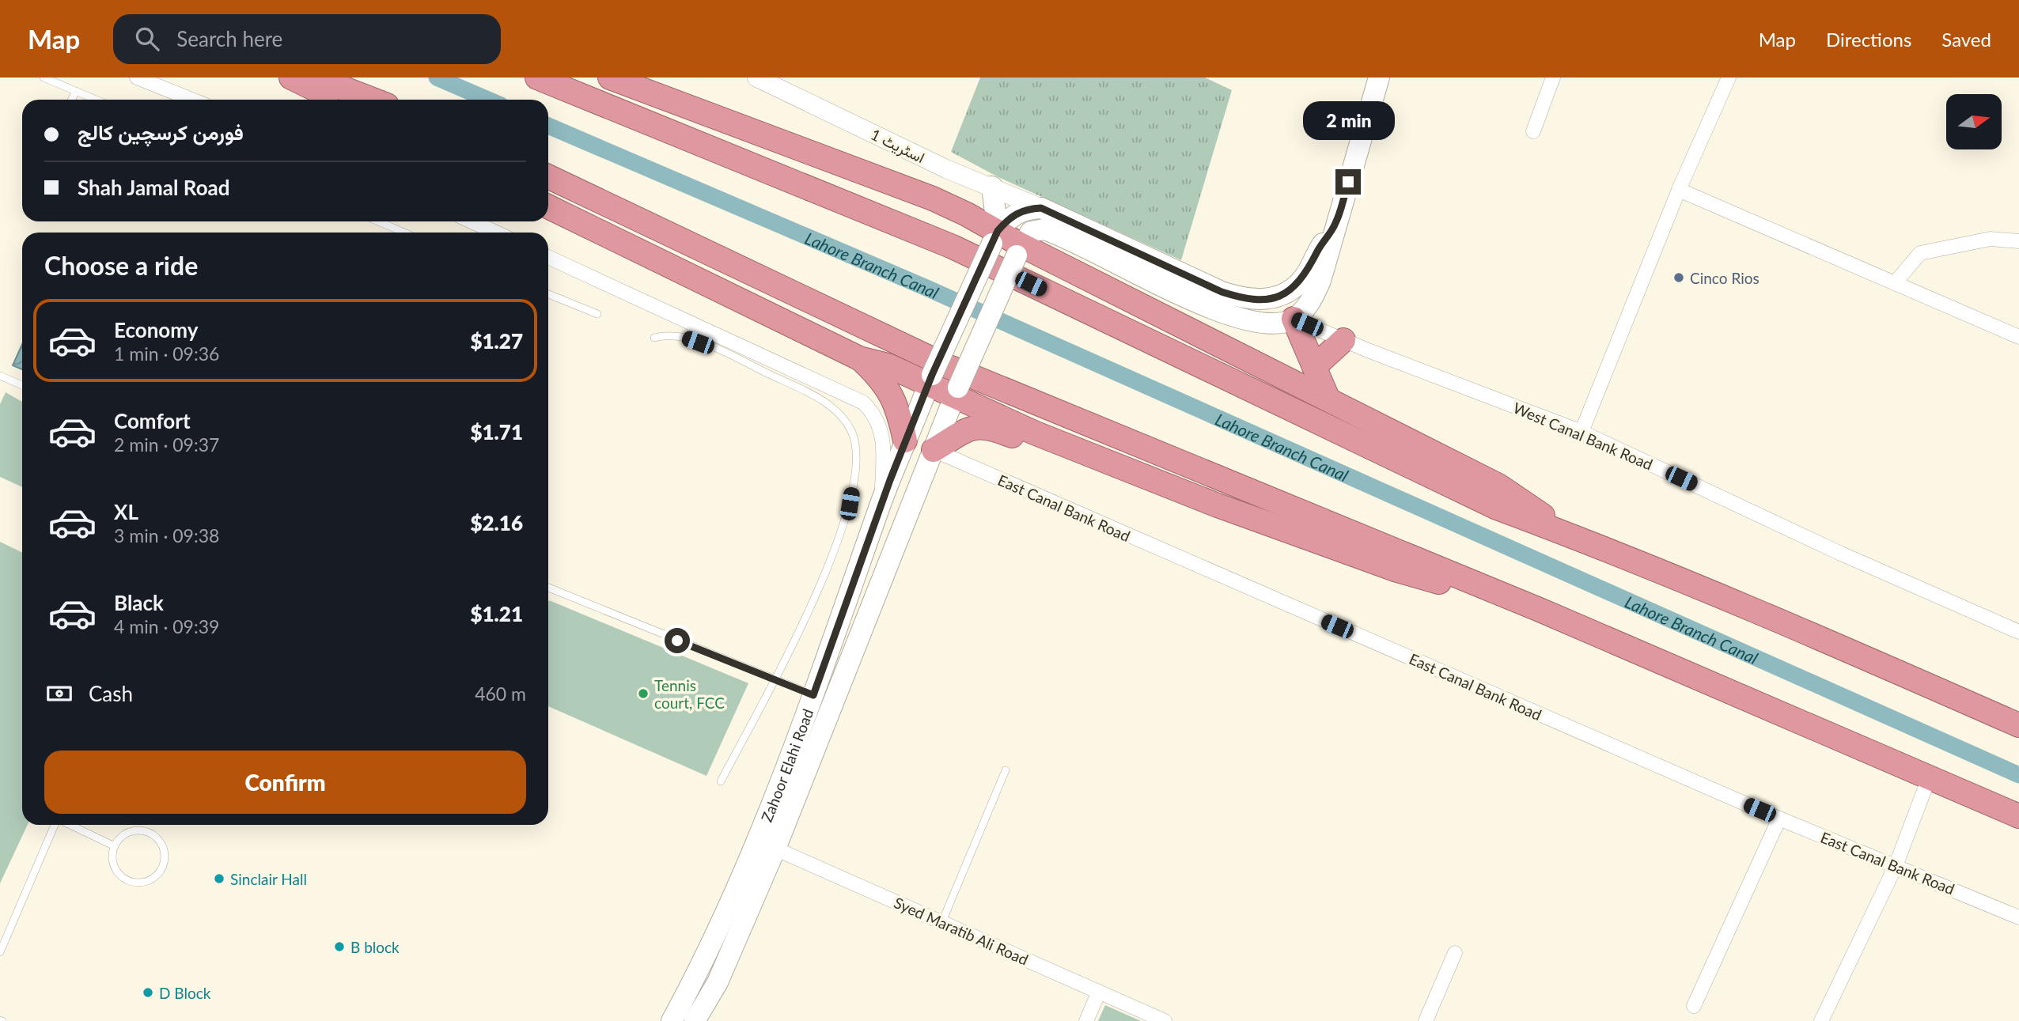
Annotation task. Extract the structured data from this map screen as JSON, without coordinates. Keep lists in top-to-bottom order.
{
  "streets": {
    "main road": ["Zahoor Elahi Road"],
    "street": [
      "اسٹریٹ 1",
      "West Canal Bank Road",
      "East Canal Bank Road",
      "Syed Maratib Ali Road"
    ]
  },
  "crossings": [
    ["اسٹریٹ 1", "Zahoor Elahi Road"],
    ["East Canal Bank Road", "Zahoor Elahi Road"],
    ["Zahoor Elahi Road", "Syed Maratib Ali Road"]
  ],
  "water": ["Lahore Branch Canal"],
  "places": [
    "Cinco Rios",
    "Tennis court, FCC",
    "Sinclair Hall",
    "B block",
    "D Block"
  ],
  "north": "right",
  "page": {
    "header": "Map",
    "search": "Search here",
    "nav": ["Map", "Directions", "Saved"],
    "banner": ["فورمن کرسچین کالج", "Shah Jamal Road"],
    "bubble": "2 min",
    "heading": "Choose a ride",
    "list": [
      {
        "name": "Economy",
        "note": "1 min · 09:36",
        "value": "$1.27"
      },
      {
        "name": "Comfort",
        "note": "2 min · 09:37",
        "value": "$1.71"
      },
      {
        "name": "XL",
        "note": "3 min · 09:38",
        "value": "$2.16"
      },
      {
        "name": "Black",
        "note": "4 min · 09:39",
        "value": "$1.21"
      }
    ],
    "pay": ["Cash", "460 m"],
    "buttons": "Confirm"
  }
}
